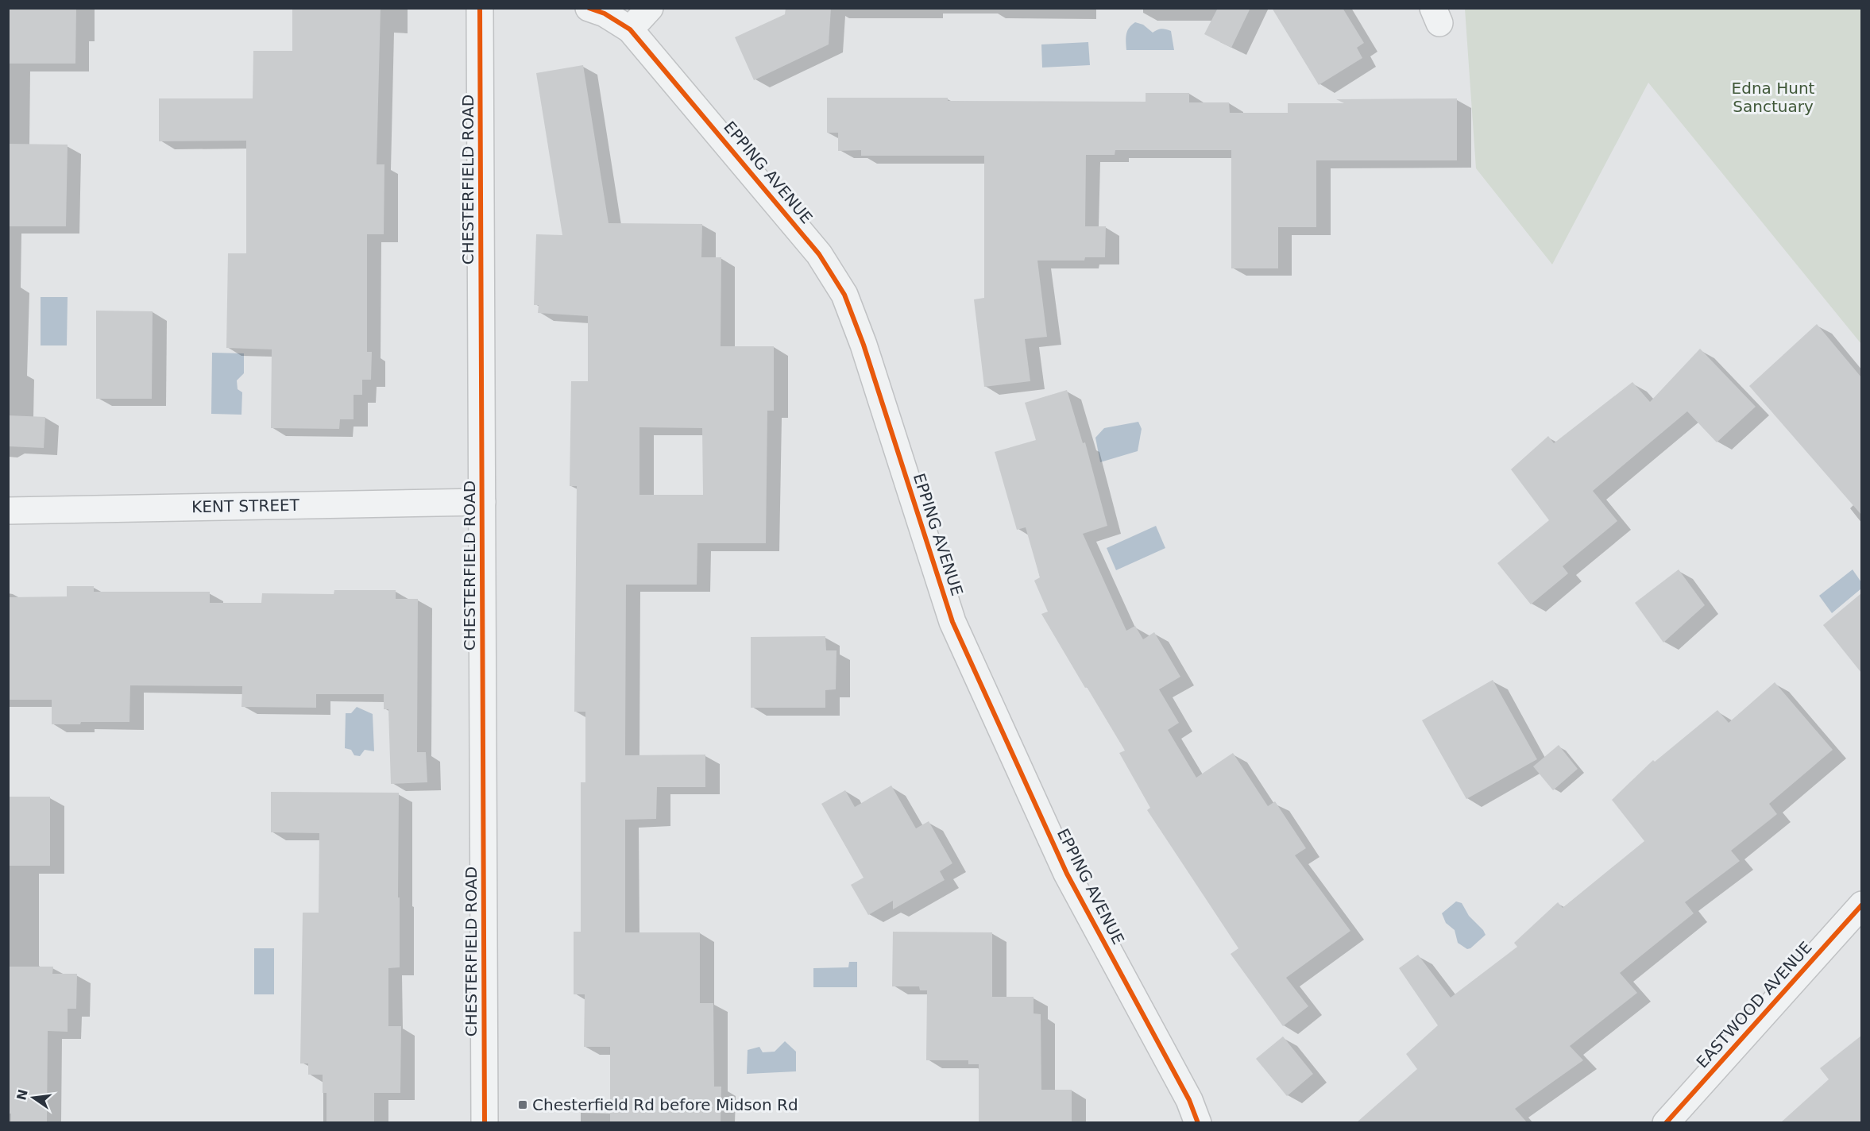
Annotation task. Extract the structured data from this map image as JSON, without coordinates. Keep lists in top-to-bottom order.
{
  "streets": {
    "street": [
      "EPPING AVENUE",
      "CHESTERFIELD ROAD",
      "KENT STREET",
      "EASTWOOD AVENUE"
    ]
  },
  "crossings": [
    ["CHESTERFIELD ROAD", "KENT STREET"]
  ],
  "parks": ["Edna Hunt Sanctuary"],
  "places": {
    "transit": ["Chesterfield Rd before Midson Rd"]
  },
  "north": "left"
}
